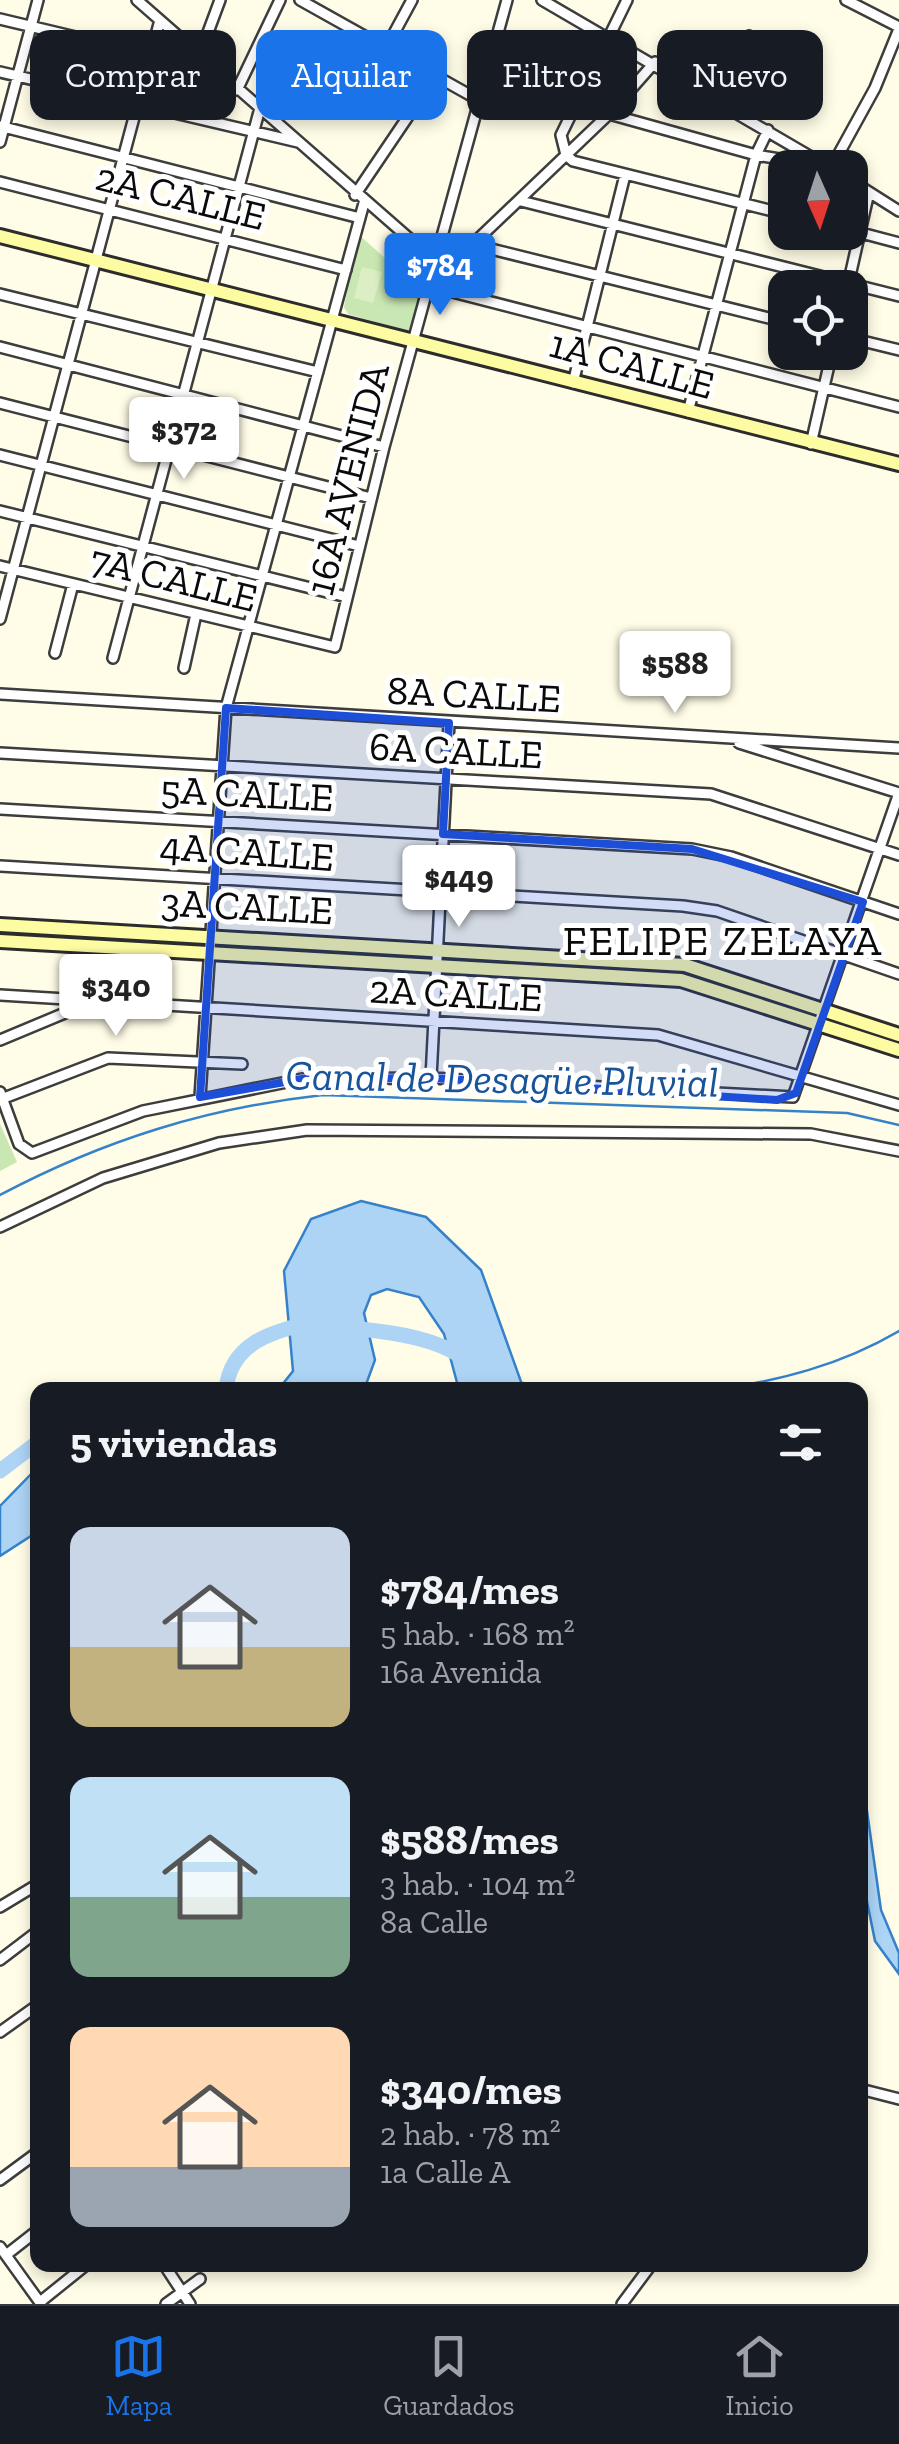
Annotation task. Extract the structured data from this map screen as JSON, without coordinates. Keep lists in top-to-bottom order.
{
  "streets": {
    "street": [
      "2A CALLE",
      "1A CALLE",
      "16A AVENIDA",
      "7A CALLE",
      "8A CALLE",
      "6A CALLE",
      "5A CALLE",
      "4A CALLE",
      "3A CALLE"
    ]
  },
  "crossings": [
    ["1A CALLE", "16A AVENIDA"],
    ["16A AVENIDA", "7A CALLE"]
  ],
  "districts": ["FELIPE ZELAYA"],
  "water": ["Canal de Desagüe Pluvial"],
  "north": "bottom",
  "page": {
    "chip": [
      "Comprar",
      "Alquilar",
      "Filtros",
      "Nuevo"
    ],
    "price": [
      "$784",
      "$372",
      "$588",
      "$449",
      "$340"
    ],
    "heading": "5 viviendas",
    "list": [
      {
        "name": "$784/mes",
        "note": "5 hab. · 168 m² · 16a Avenida"
      },
      {
        "name": "$588/mes",
        "note": "3 hab. · 104 m² · 8a Calle"
      },
      {
        "name": "$340/mes",
        "note": "2 hab. · 78 m² · 1a Calle A"
      }
    ],
    "tabs": ["Mapa", "Guardados", "Inicio"]
  }
}
